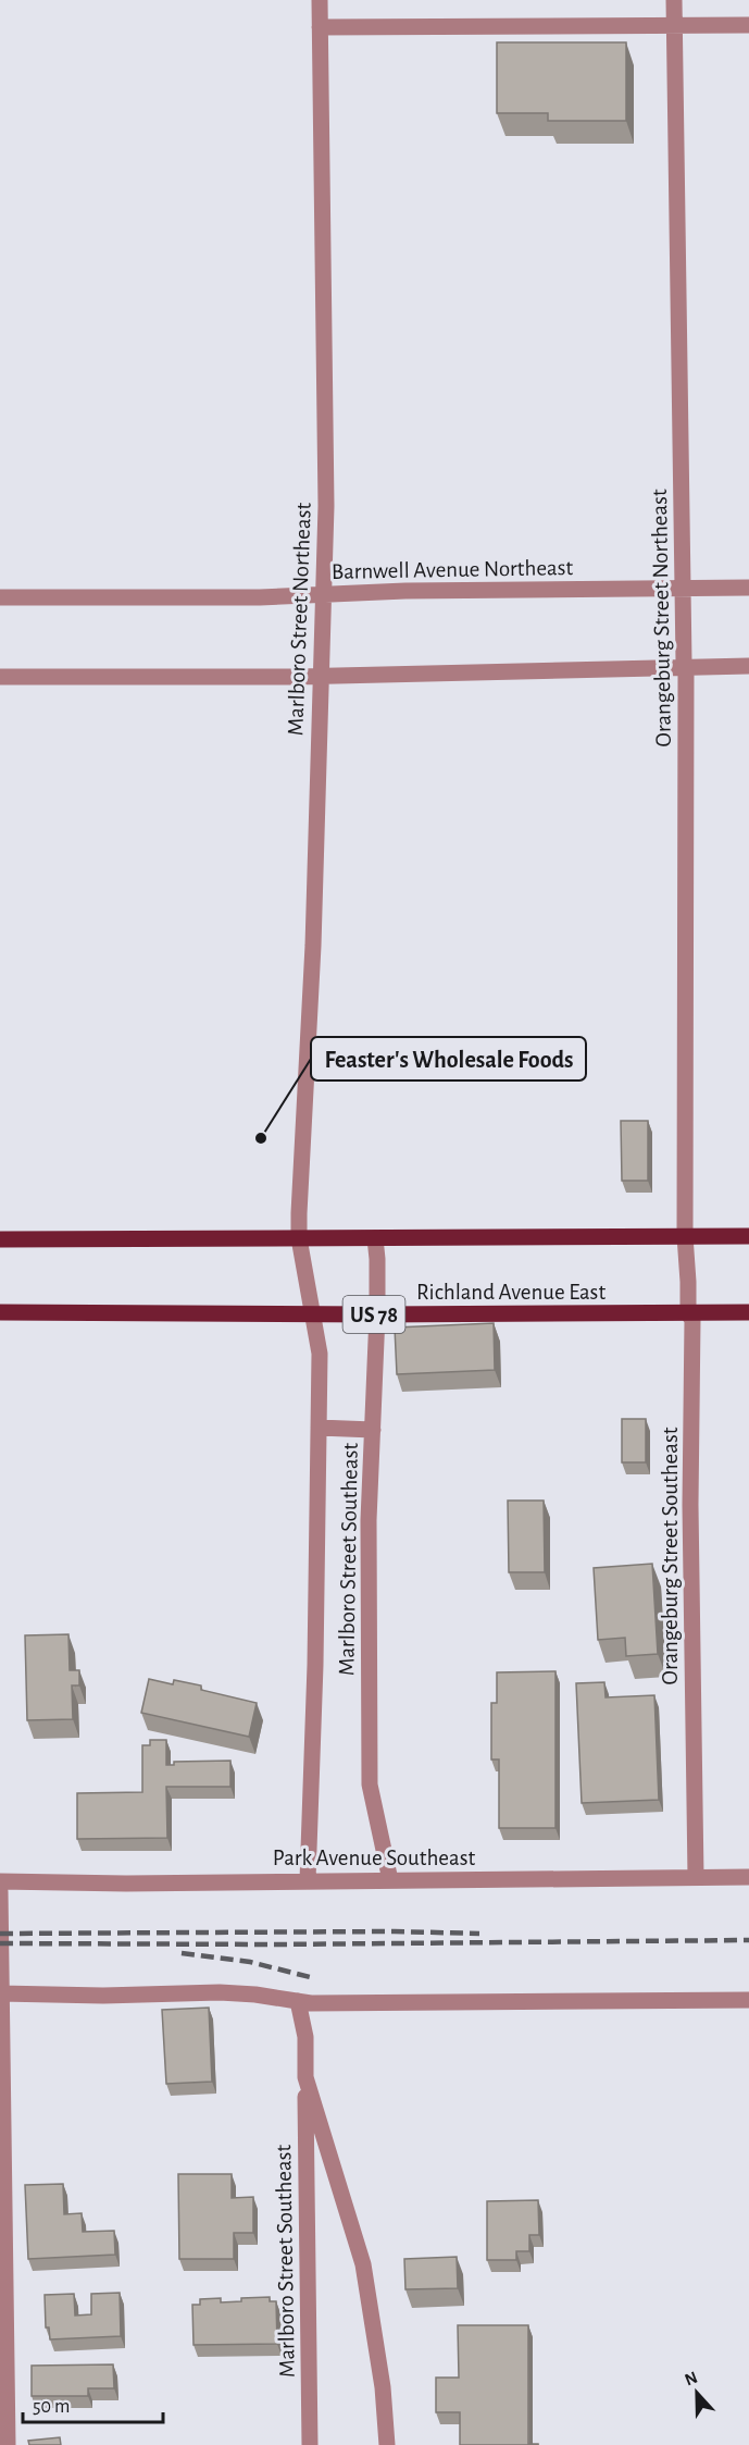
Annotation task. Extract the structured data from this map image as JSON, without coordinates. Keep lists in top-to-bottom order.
{
  "streets": {
    "main road": ["Richland Avenue East", "US 78"],
    "street": [
      "Barnwell Avenue Northeast",
      "Orangeburg Street Northeast",
      "Marlboro Street Northeast",
      "Orangeburg Street Southeast",
      "Marlboro Street Southeast",
      "Park Avenue Southeast"
    ]
  },
  "crossings": [
    ["Barnwell Avenue Northeast", "Orangeburg Street Northeast"],
    ["Barnwell Avenue Northeast", "Marlboro Street Northeast"],
    ["Orangeburg Street Northeast", "Orangeburg Street Southeast"],
    ["Marlboro Street Northeast", "Marlboro Street Southeast"],
    ["Richland Avenue East", "Orangeburg Street Southeast"],
    ["Richland Avenue East", "Marlboro Street Southeast"],
    ["Orangeburg Street Southeast", "Park Avenue Southeast"],
    ["Marlboro Street Southeast", "Park Avenue Southeast"]
  ],
  "places": ["Feaster's Wholesale Foods"],
  "scale_bar": "50 m",
  "north": "top"
}
